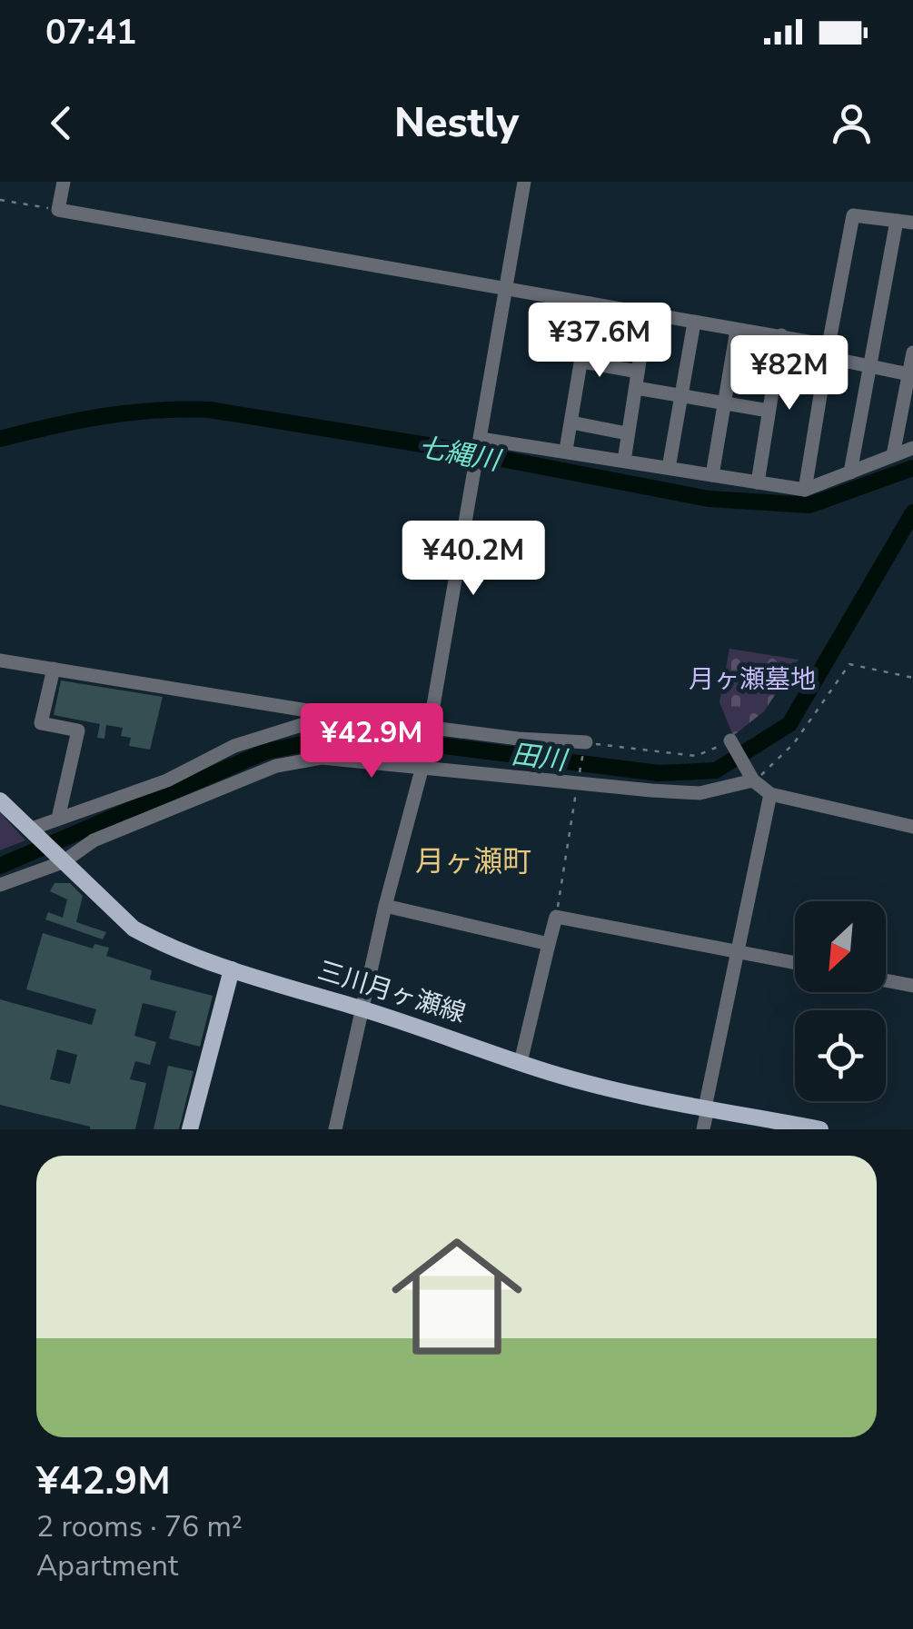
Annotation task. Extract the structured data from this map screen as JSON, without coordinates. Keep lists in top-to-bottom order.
{
  "streets": {
    "main road": ["三川月ヶ瀬線"]
  },
  "districts": ["月ヶ瀬町"],
  "water": ["七縄川", "田川"],
  "parks": ["月ヶ瀬墓地"],
  "north": "bottom left",
  "page": {
    "status": "07:41",
    "header": "Nestly",
    "price": [
      "¥37.6M",
      "¥82M",
      "¥40.2M",
      "¥42.9M"
    ],
    "list": [
      {
        "name": "¥42.9M",
        "note": "2 rooms · 76 m² · Apartment"
      }
    ]
  }
}
